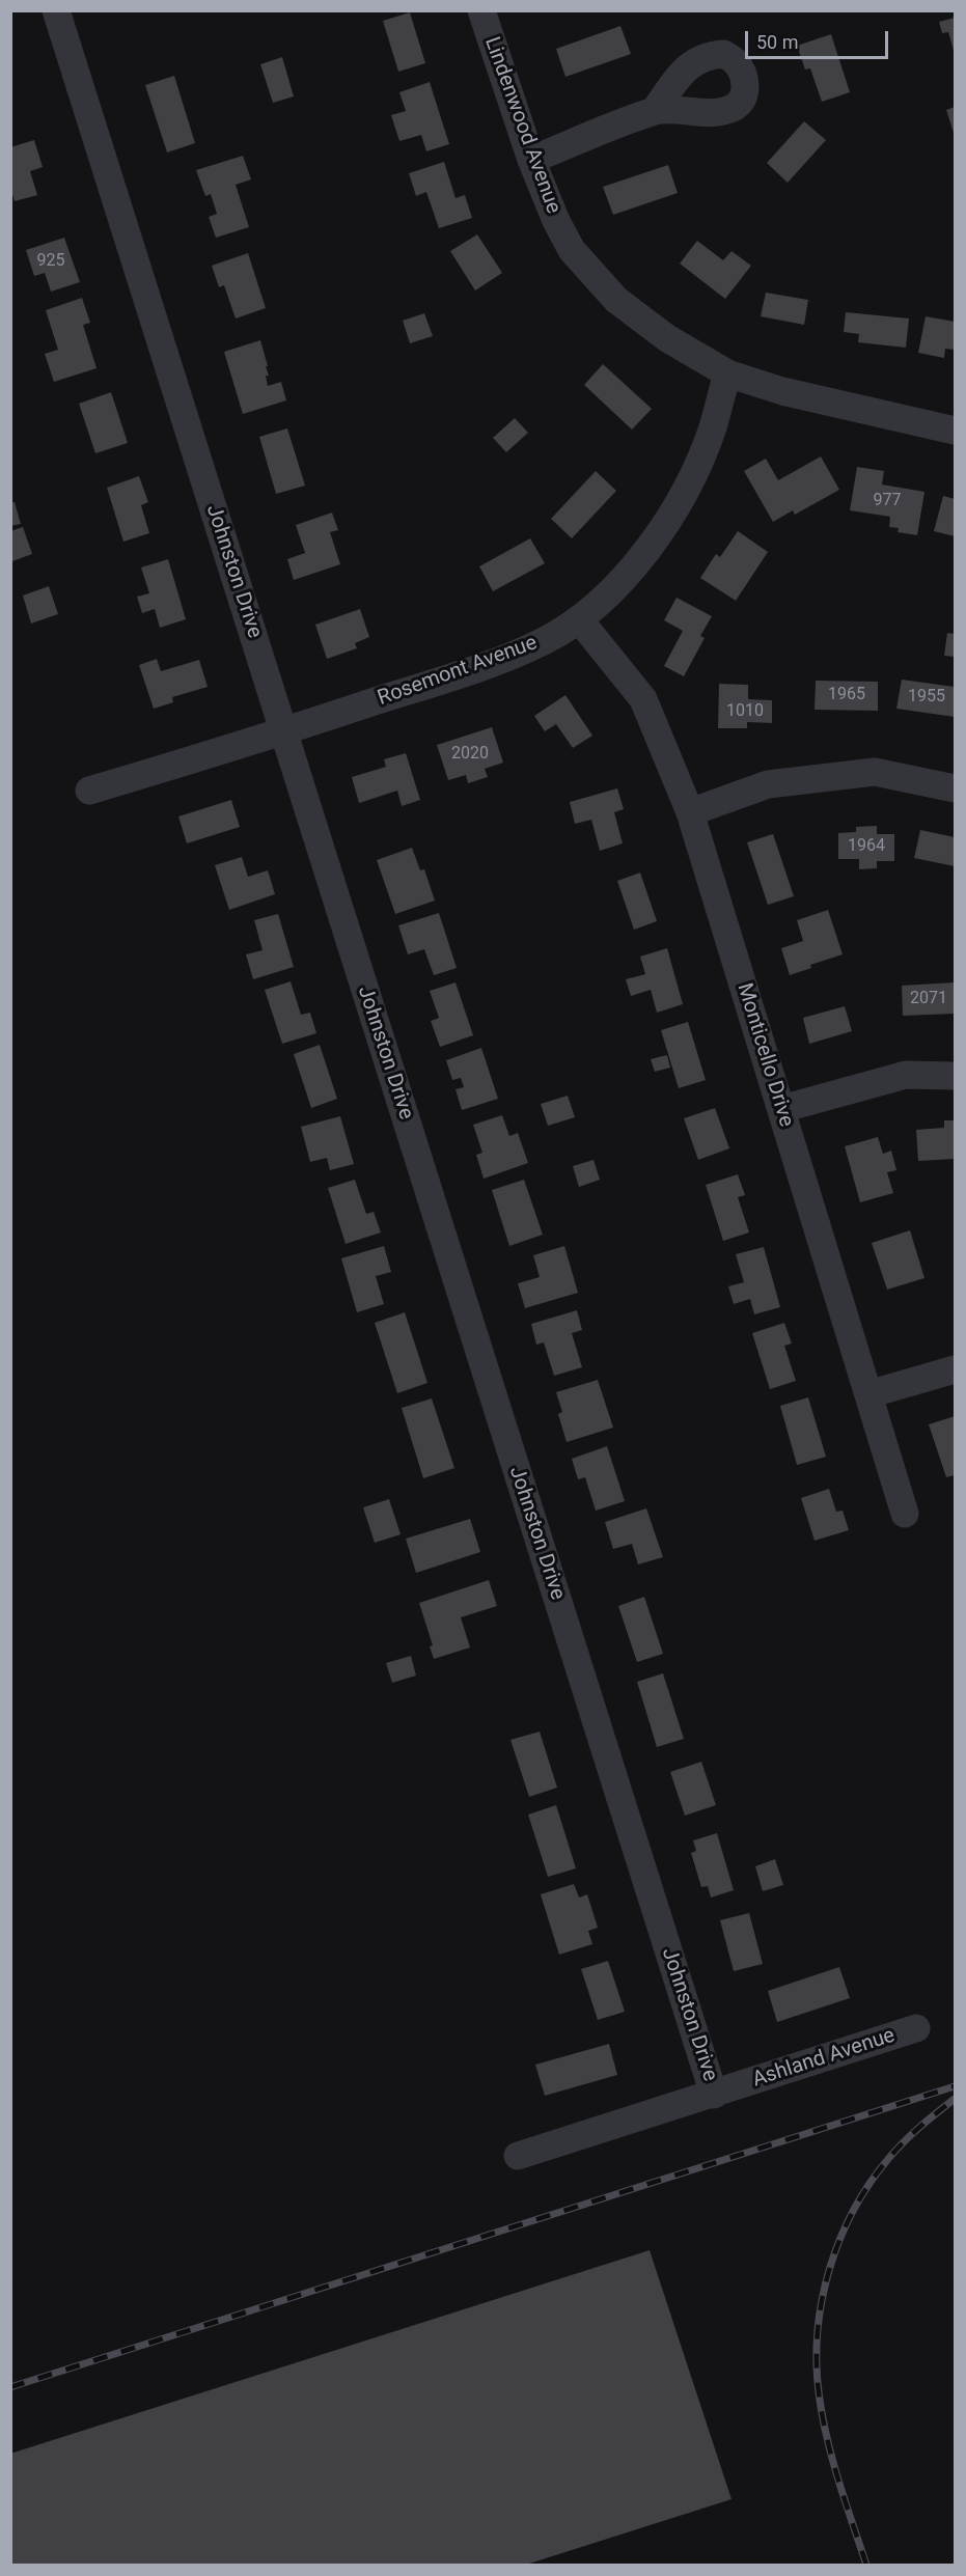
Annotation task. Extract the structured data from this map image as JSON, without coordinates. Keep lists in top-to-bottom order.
{
  "streets": {
    "street": [
      "Lindenwood Avenue",
      "Johnston Drive",
      "Rosemont Avenue",
      "Monticello Drive",
      "Ashland Avenue"
    ]
  },
  "crossings": [
    ["Lindenwood Avenue", "Rosemont Avenue"],
    ["Johnston Drive", "Rosemont Avenue"],
    ["Johnston Drive", "Ashland Avenue"],
    ["Rosemont Avenue", "Monticello Drive"]
  ],
  "house_numbers": [
    "925",
    "977",
    "1965",
    "1955",
    "1010",
    "2020",
    "1964",
    "2071"
  ],
  "scale_bar": "50 m"
}
